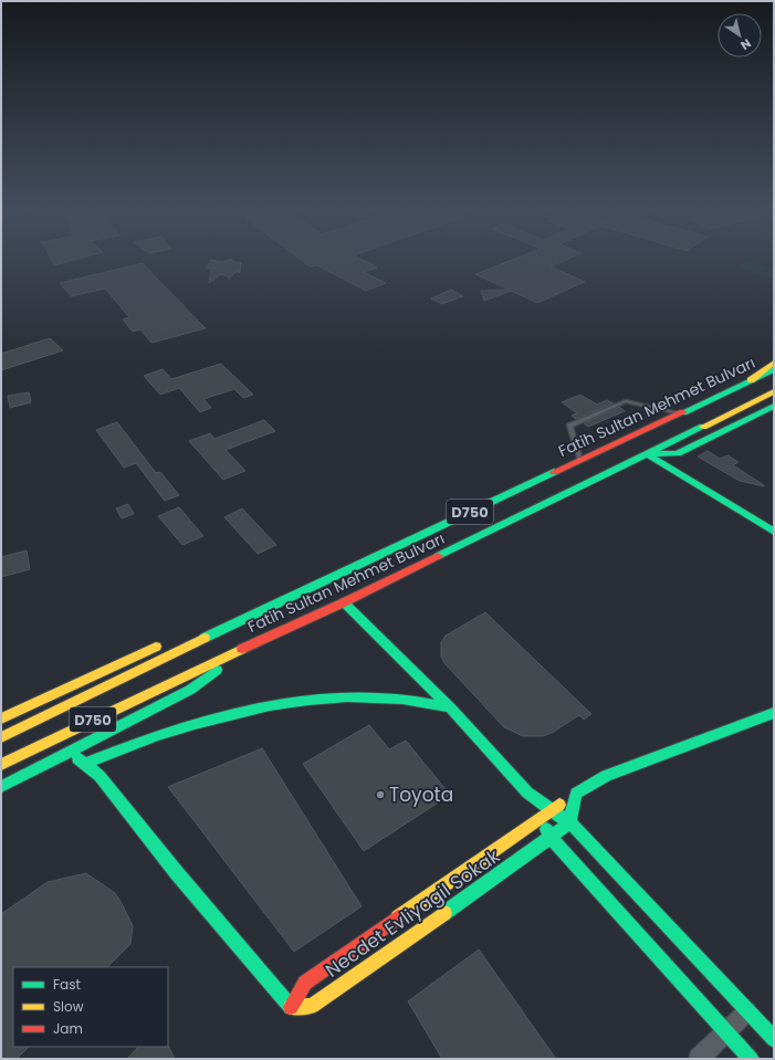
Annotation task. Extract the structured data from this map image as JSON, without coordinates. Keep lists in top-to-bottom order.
{
  "streets": {
    "main road": ["Fatih Sultan Mehmet Bulvarı", "D750", "Necdet Evliyagil Sokak"]
  },
  "places": ["Toyota"],
  "legend": ["Fast", "Slow", "Jam"],
  "north": "bottom right"
}
